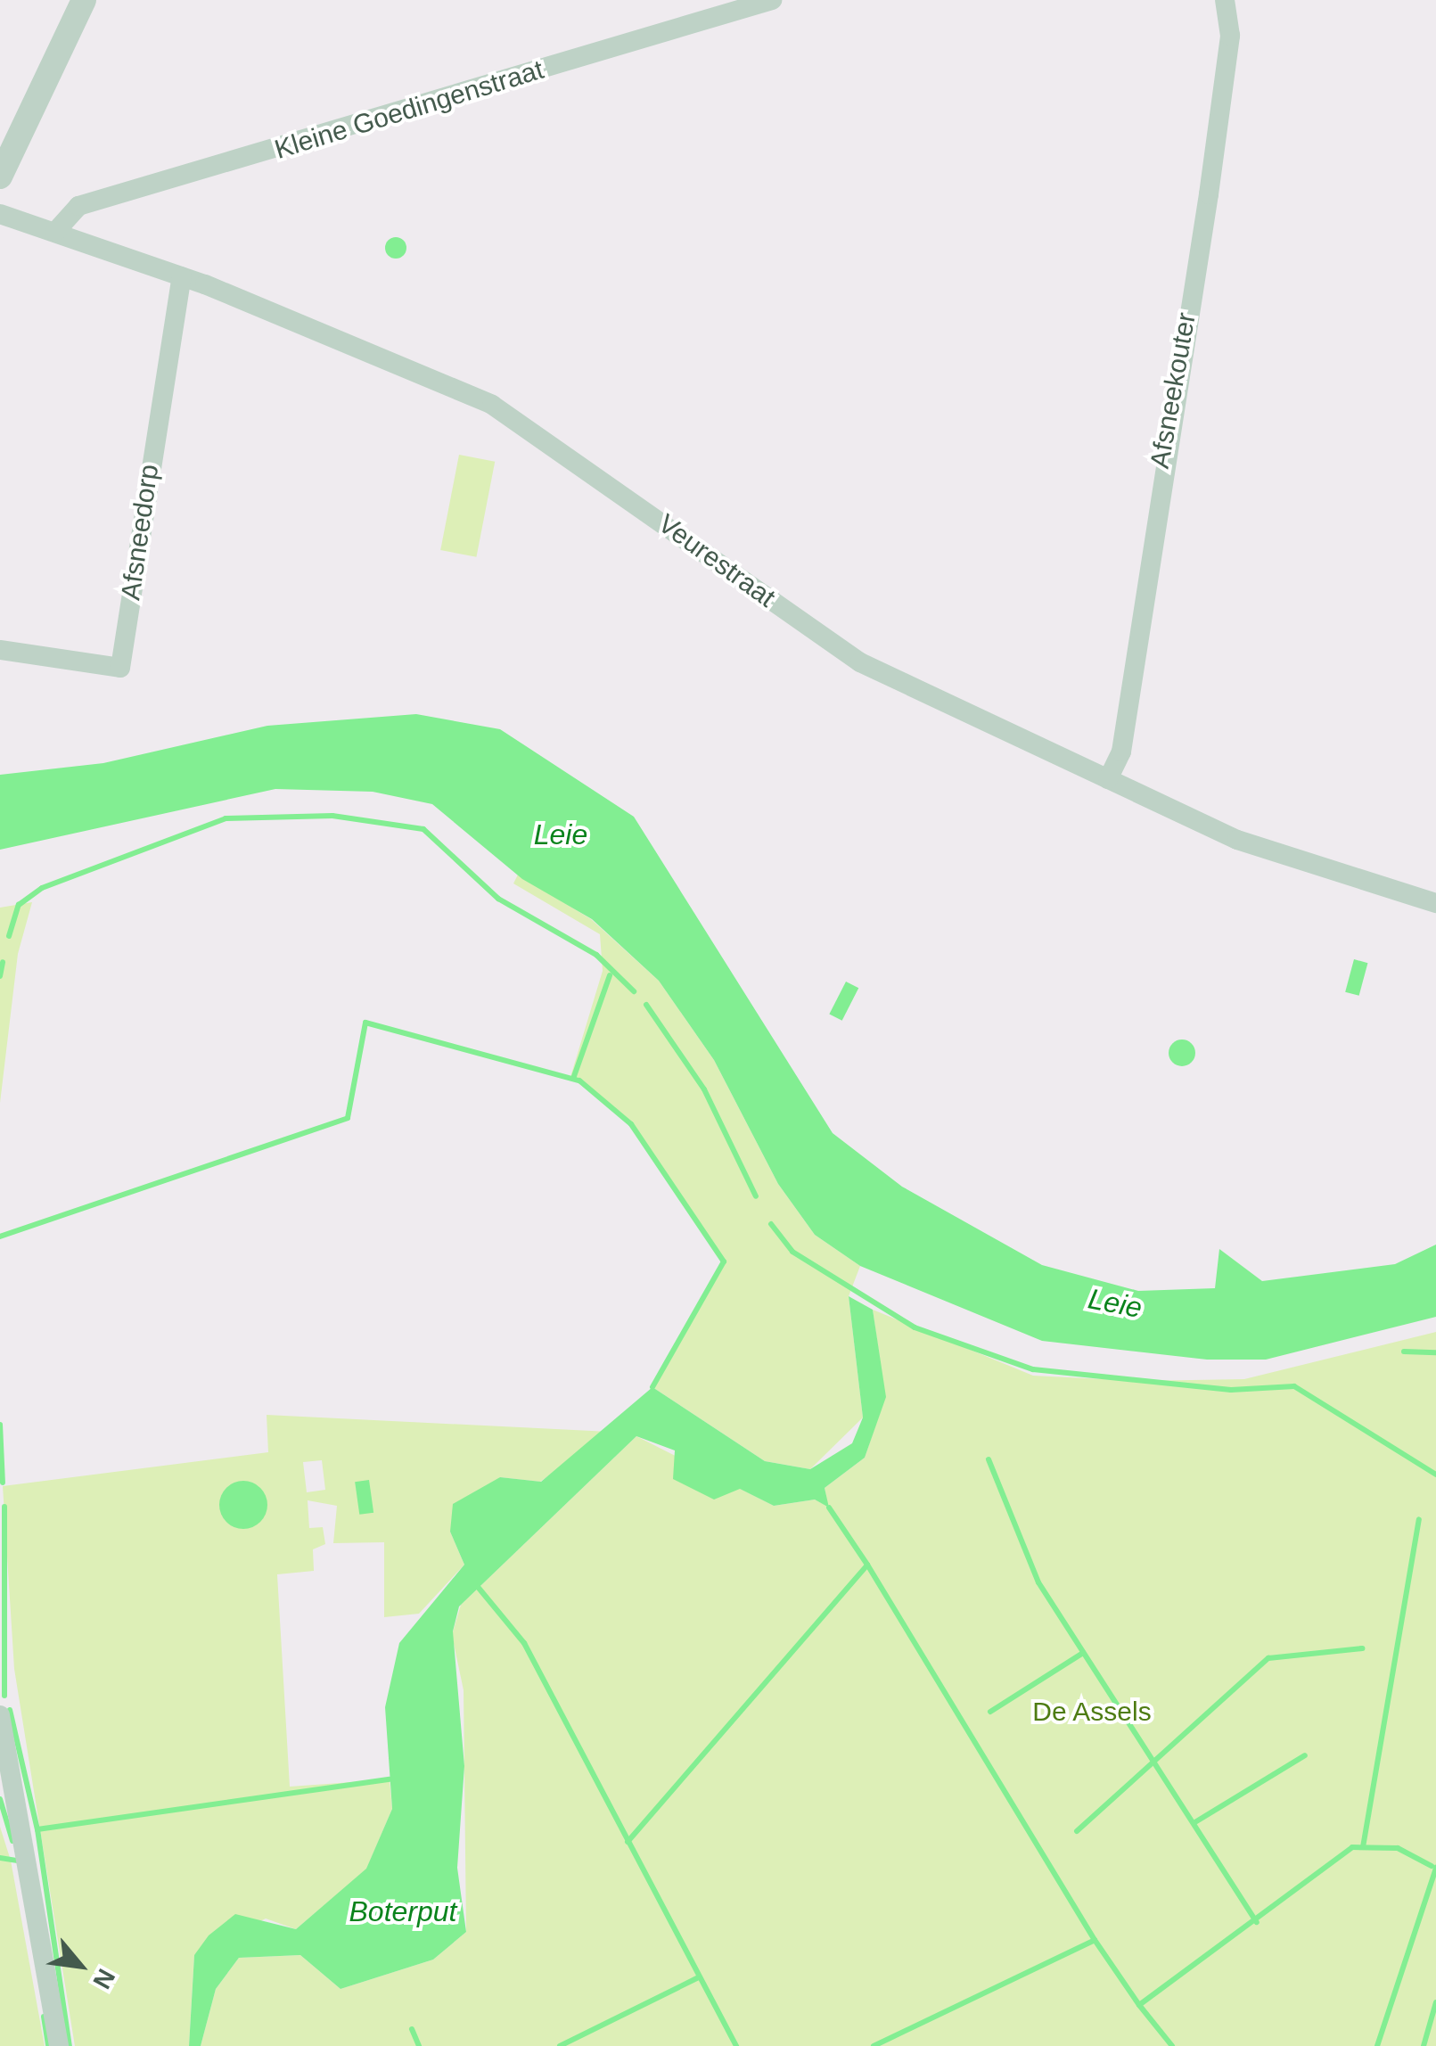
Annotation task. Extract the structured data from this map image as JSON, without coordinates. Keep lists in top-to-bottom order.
{
  "streets": {
    "street": [
      "Kleine Goedingenstraat",
      "Afsneekouter",
      "Afsneedorp",
      "Veurestraat"
    ]
  },
  "crossings": [
    ["Kleine Goedingenstraat", "Veurestraat"],
    ["Afsneekouter", "Veurestraat"],
    ["Afsneedorp", "Veurestraat"]
  ],
  "water": ["Leie", "Boterput"],
  "parks": ["De Assels"],
  "north": "bottom right"
}
